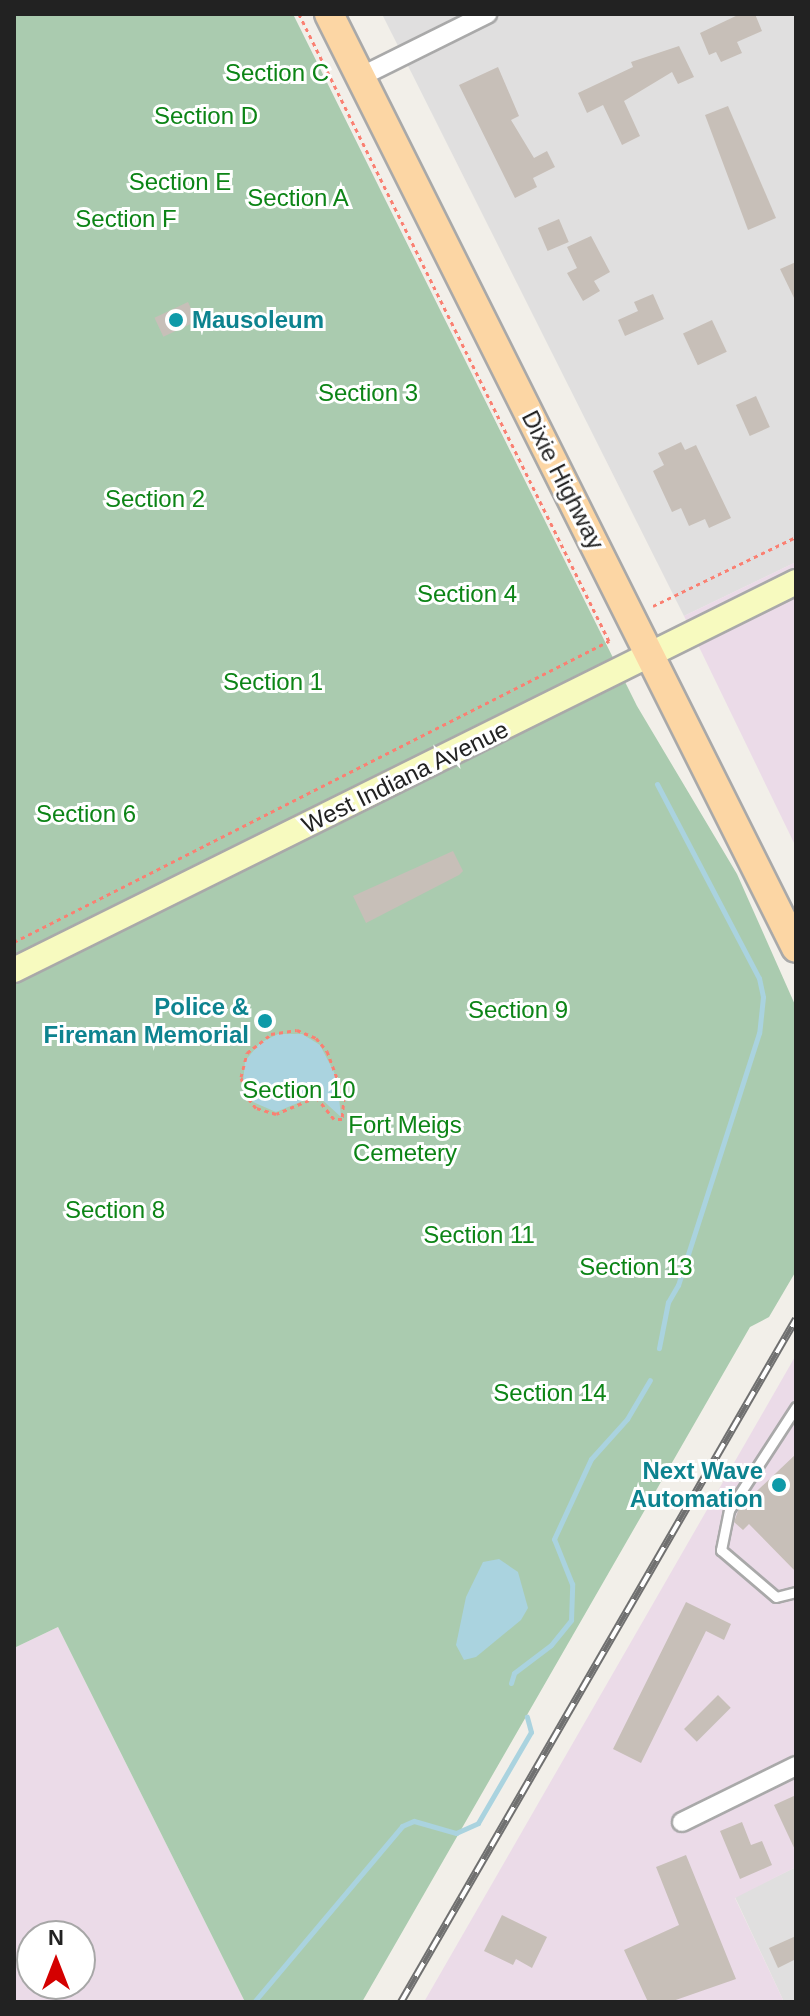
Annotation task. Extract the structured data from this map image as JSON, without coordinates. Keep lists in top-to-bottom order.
{
  "streets": {
    "main road": ["Dixie Highway", "West Indiana Avenue"]
  },
  "crossings": [
    ["Dixie Highway", "West Indiana Avenue"]
  ],
  "parks": [
    "Section C",
    "Section D",
    "Section E",
    "Section A",
    "Section F",
    "Section 3",
    "Section 2",
    "Section 4",
    "Section 1",
    "Section 6",
    "Section 9",
    "Section 10",
    "Fort Meigs Cemetery",
    "Section 8",
    "Section 11",
    "Section 13",
    "Section 14"
  ],
  "places": ["Mausoleum", "Police & Fireman Memorial", "Next Wave Automation"],
  "north": "top"
}
